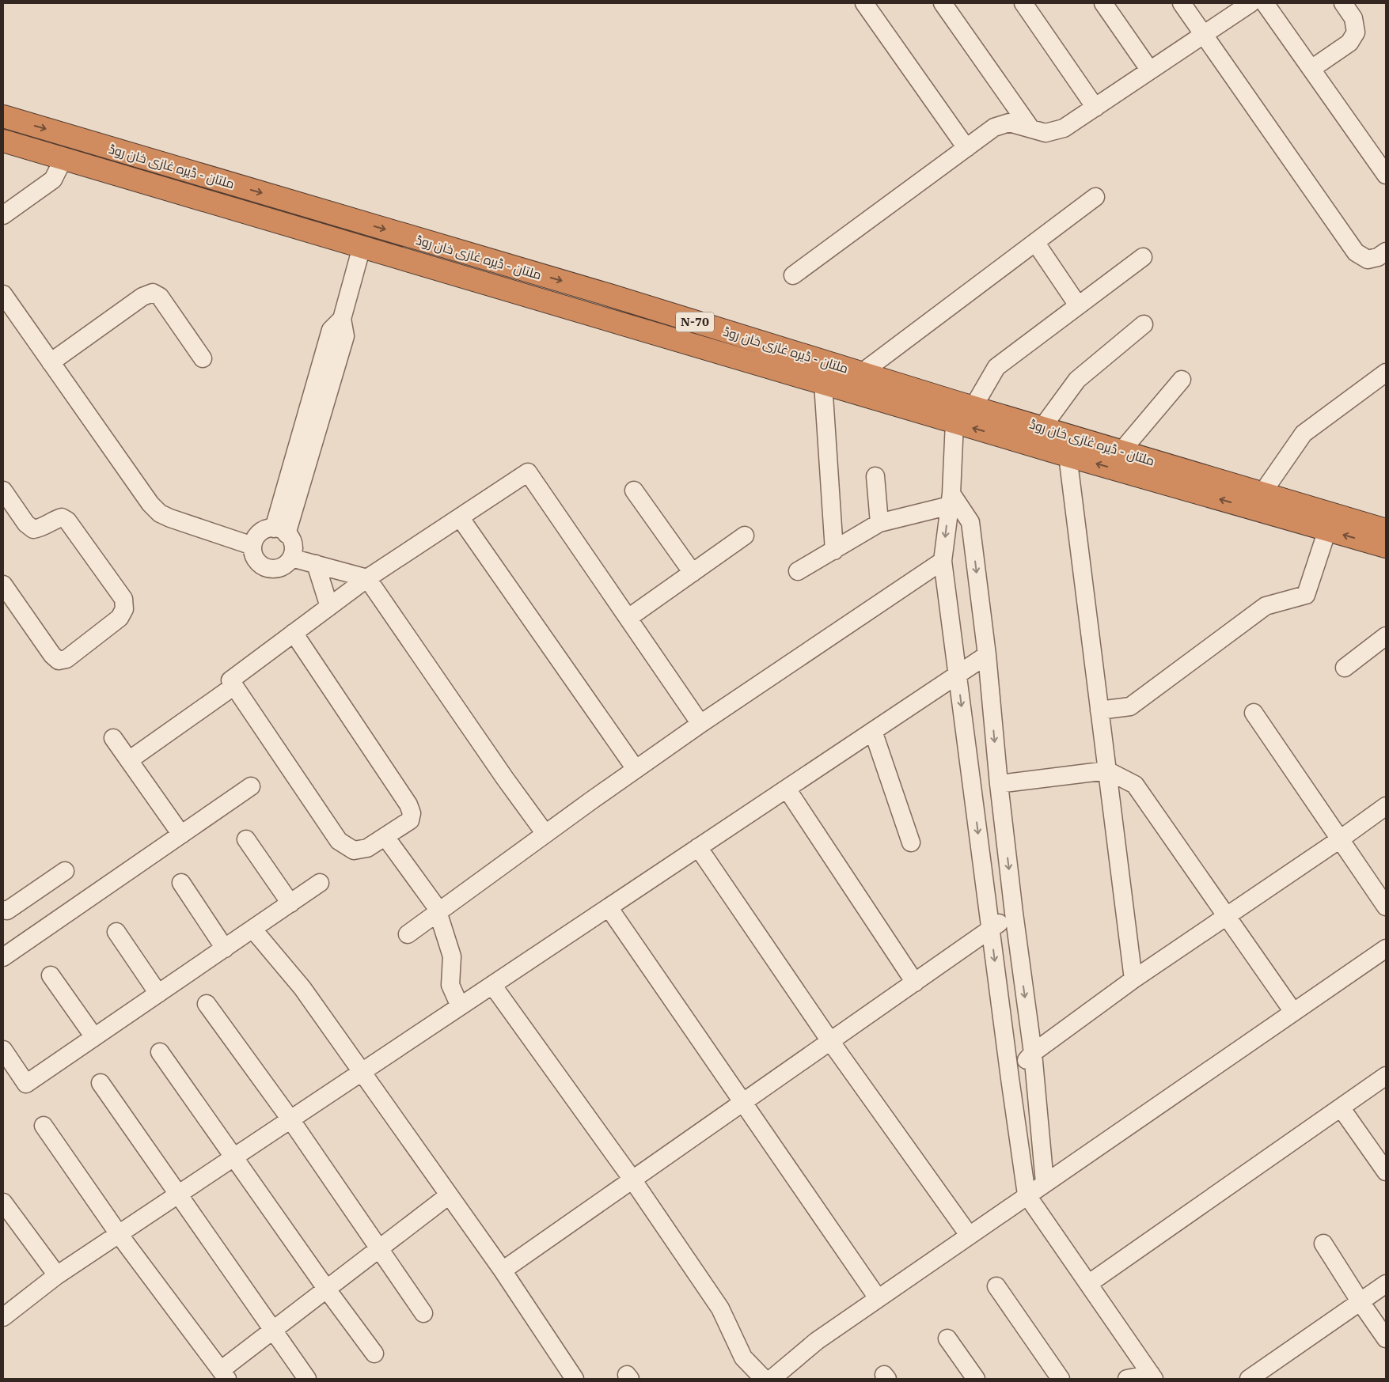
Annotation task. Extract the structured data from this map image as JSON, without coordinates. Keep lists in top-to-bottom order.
{
  "streets": {
    "highway": ["ملتان - ڈیرہ غازی خان روڈ", "N-70"]
  }
}
